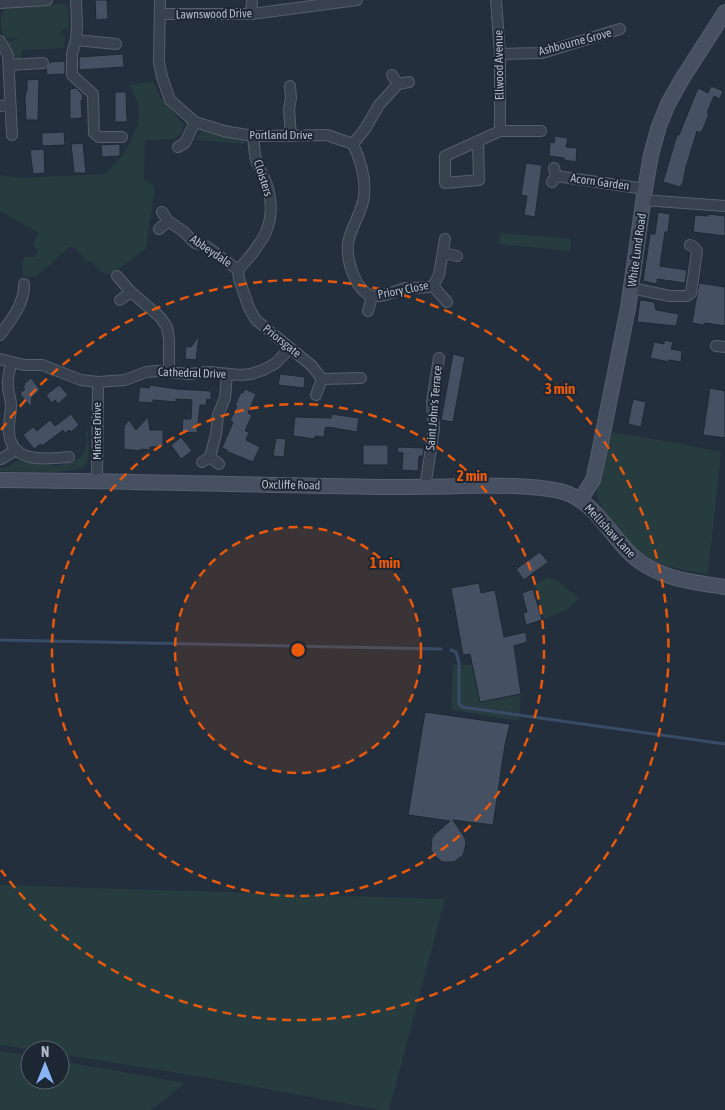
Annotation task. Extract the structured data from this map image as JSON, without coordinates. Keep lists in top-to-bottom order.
{
  "streets": {
    "main road": ["White Lund Road", "Oxcliffe Road", "Mellishaw Lane"],
    "street": [
      "Lawnswood Drive",
      "Ashbourne Grove",
      "Ellwood Avenue",
      "Portland Drive",
      "Cloisters",
      "Acorn Garden",
      "Abbeydale",
      "Priory Close",
      "Priorsgate",
      "Cathedral Drive",
      "Saint John's Terrace",
      "Minster Drive"
    ]
  },
  "crossings": [
    ["Lawnswood Drive", "Portland Drive"],
    ["Ashbourne Grove", "Ellwood Avenue"],
    ["Portland Drive", "Cloisters"],
    ["Portland Drive", "Priory Close"],
    ["Cloisters", "Abbeydale"],
    ["Cloisters", "Priorsgate"],
    ["Acorn Garden", "White Lund Road"],
    ["White Lund Road", "Oxcliffe Road"],
    ["White Lund Road", "Mellishaw Lane"],
    ["Abbeydale", "Priorsgate"],
    ["Priorsgate", "Cathedral Drive"],
    ["Cathedral Drive", "Minster Drive"],
    ["Saint John's Terrace", "Oxcliffe Road"],
    ["Minster Drive", "Oxcliffe Road"],
    ["Oxcliffe Road", "Mellishaw Lane"]
  ],
  "north": "top",
  "rings": ["3 min", "2 min", "1 min"]
}
